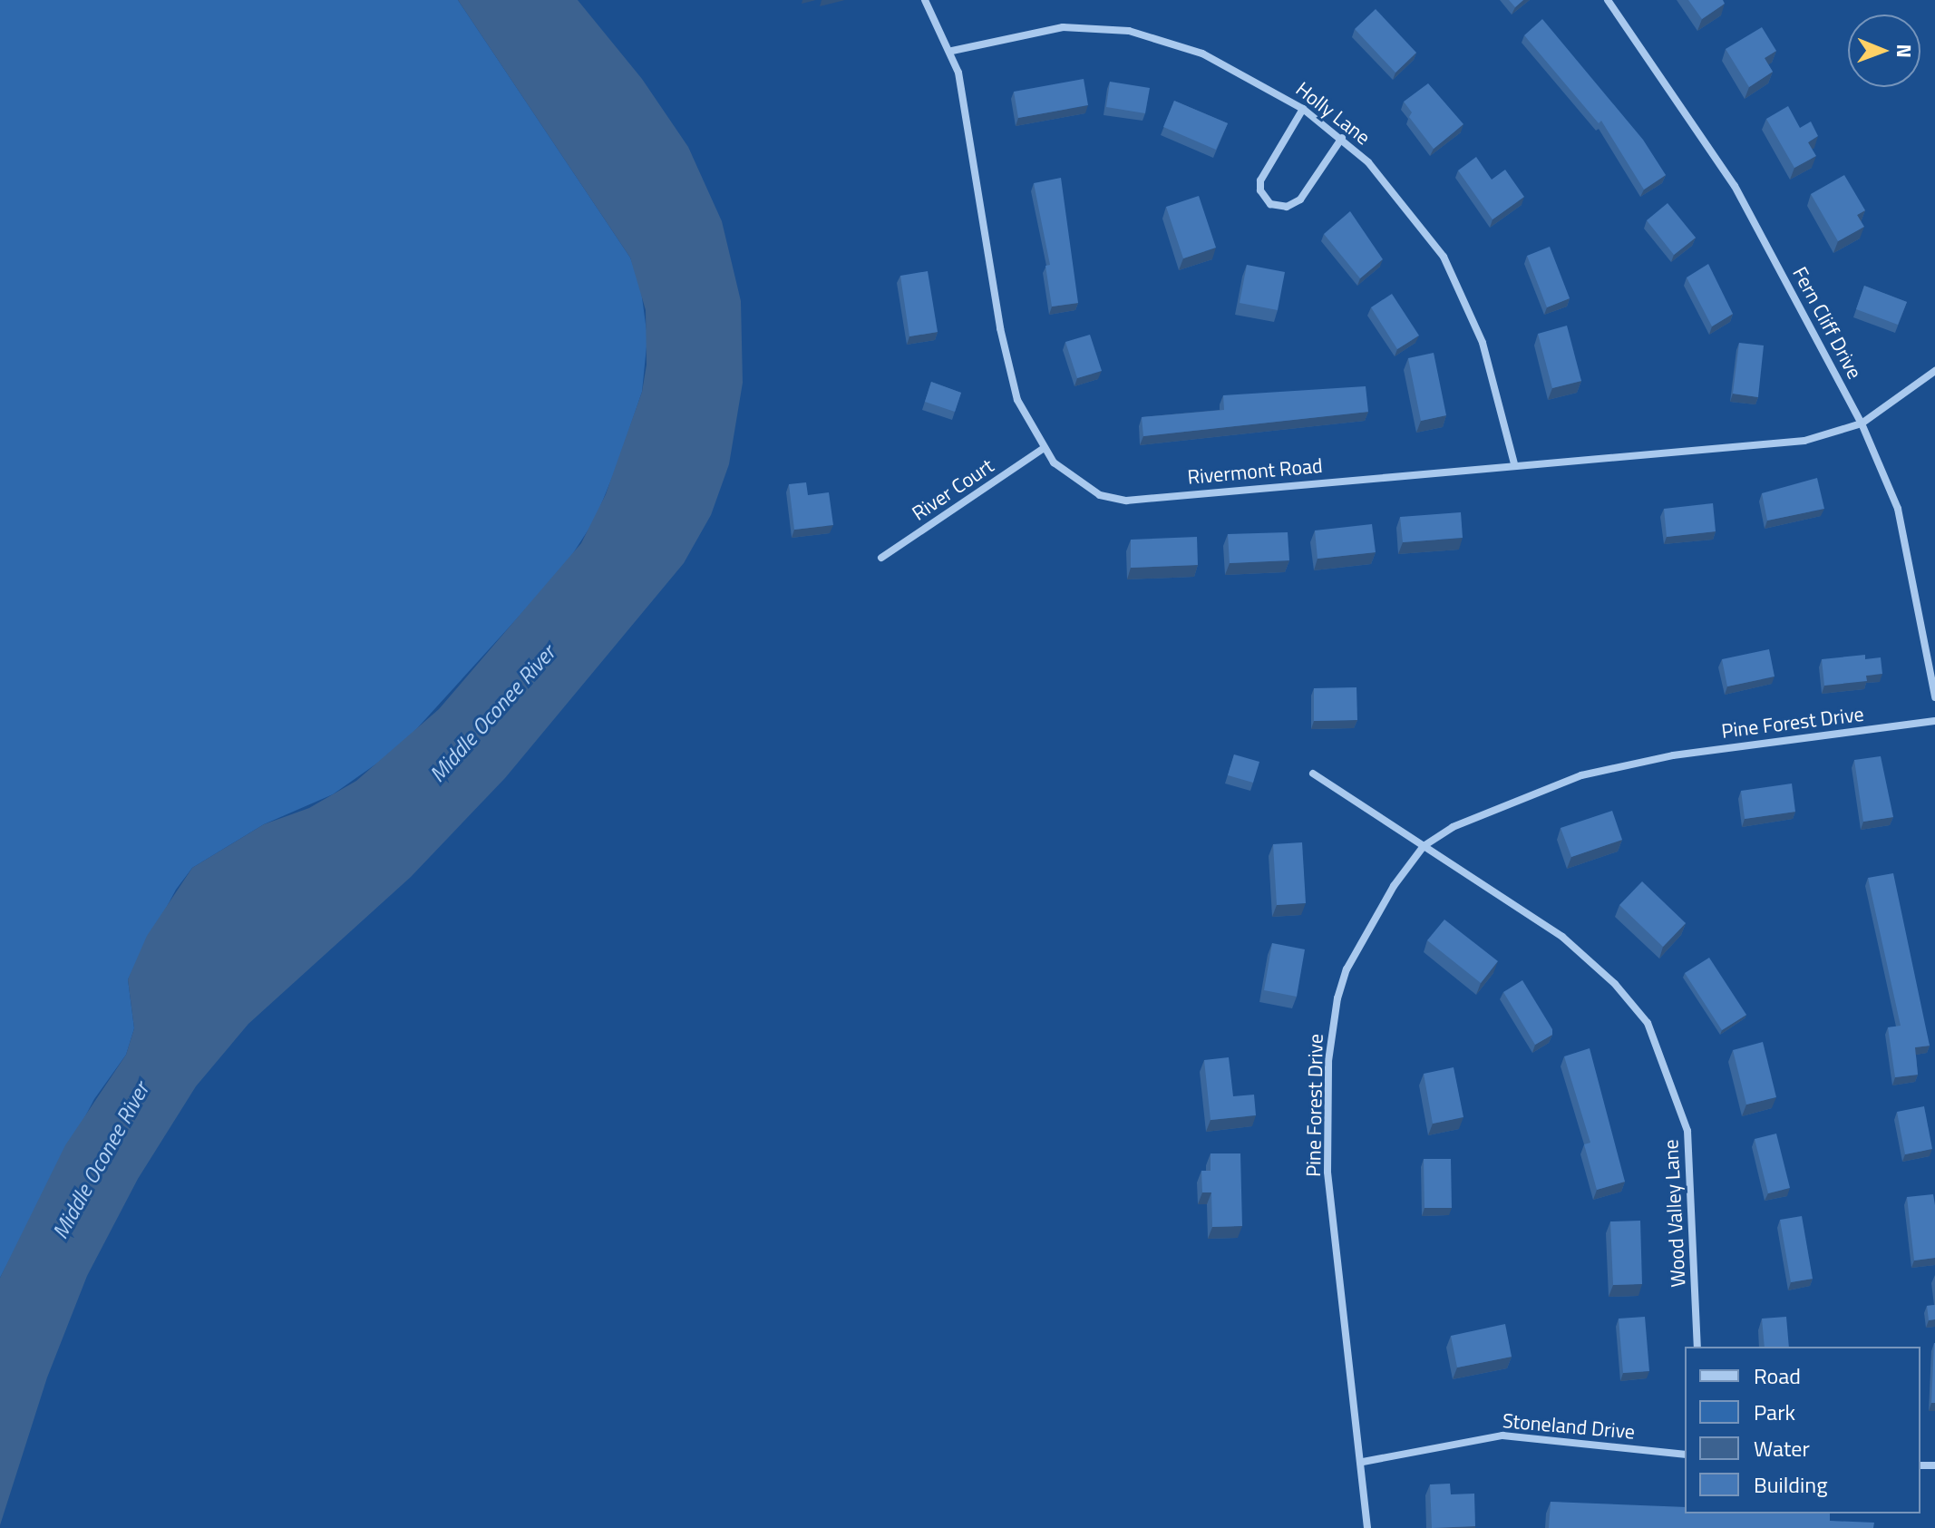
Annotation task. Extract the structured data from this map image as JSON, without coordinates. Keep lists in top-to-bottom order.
{
  "streets": {
    "street": [
      "Holly Lane",
      "Fern Cliff Drive",
      "Rivermont Road",
      "River Court",
      "Pine Forest Drive",
      "Wood Valley Lane",
      "Stoneland Drive"
    ]
  },
  "crossings": [
    ["Holly Lane", "Rivermont Road"],
    ["Fern Cliff Drive", "Rivermont Road"],
    ["Rivermont Road", "River Court"],
    ["Pine Forest Drive", "Wood Valley Lane"],
    ["Pine Forest Drive", "Stoneland Drive"]
  ],
  "water": ["Middle Oconee River"],
  "legend": [
    "Road",
    "Park",
    "Water",
    "Building"
  ],
  "north": "right"
}
